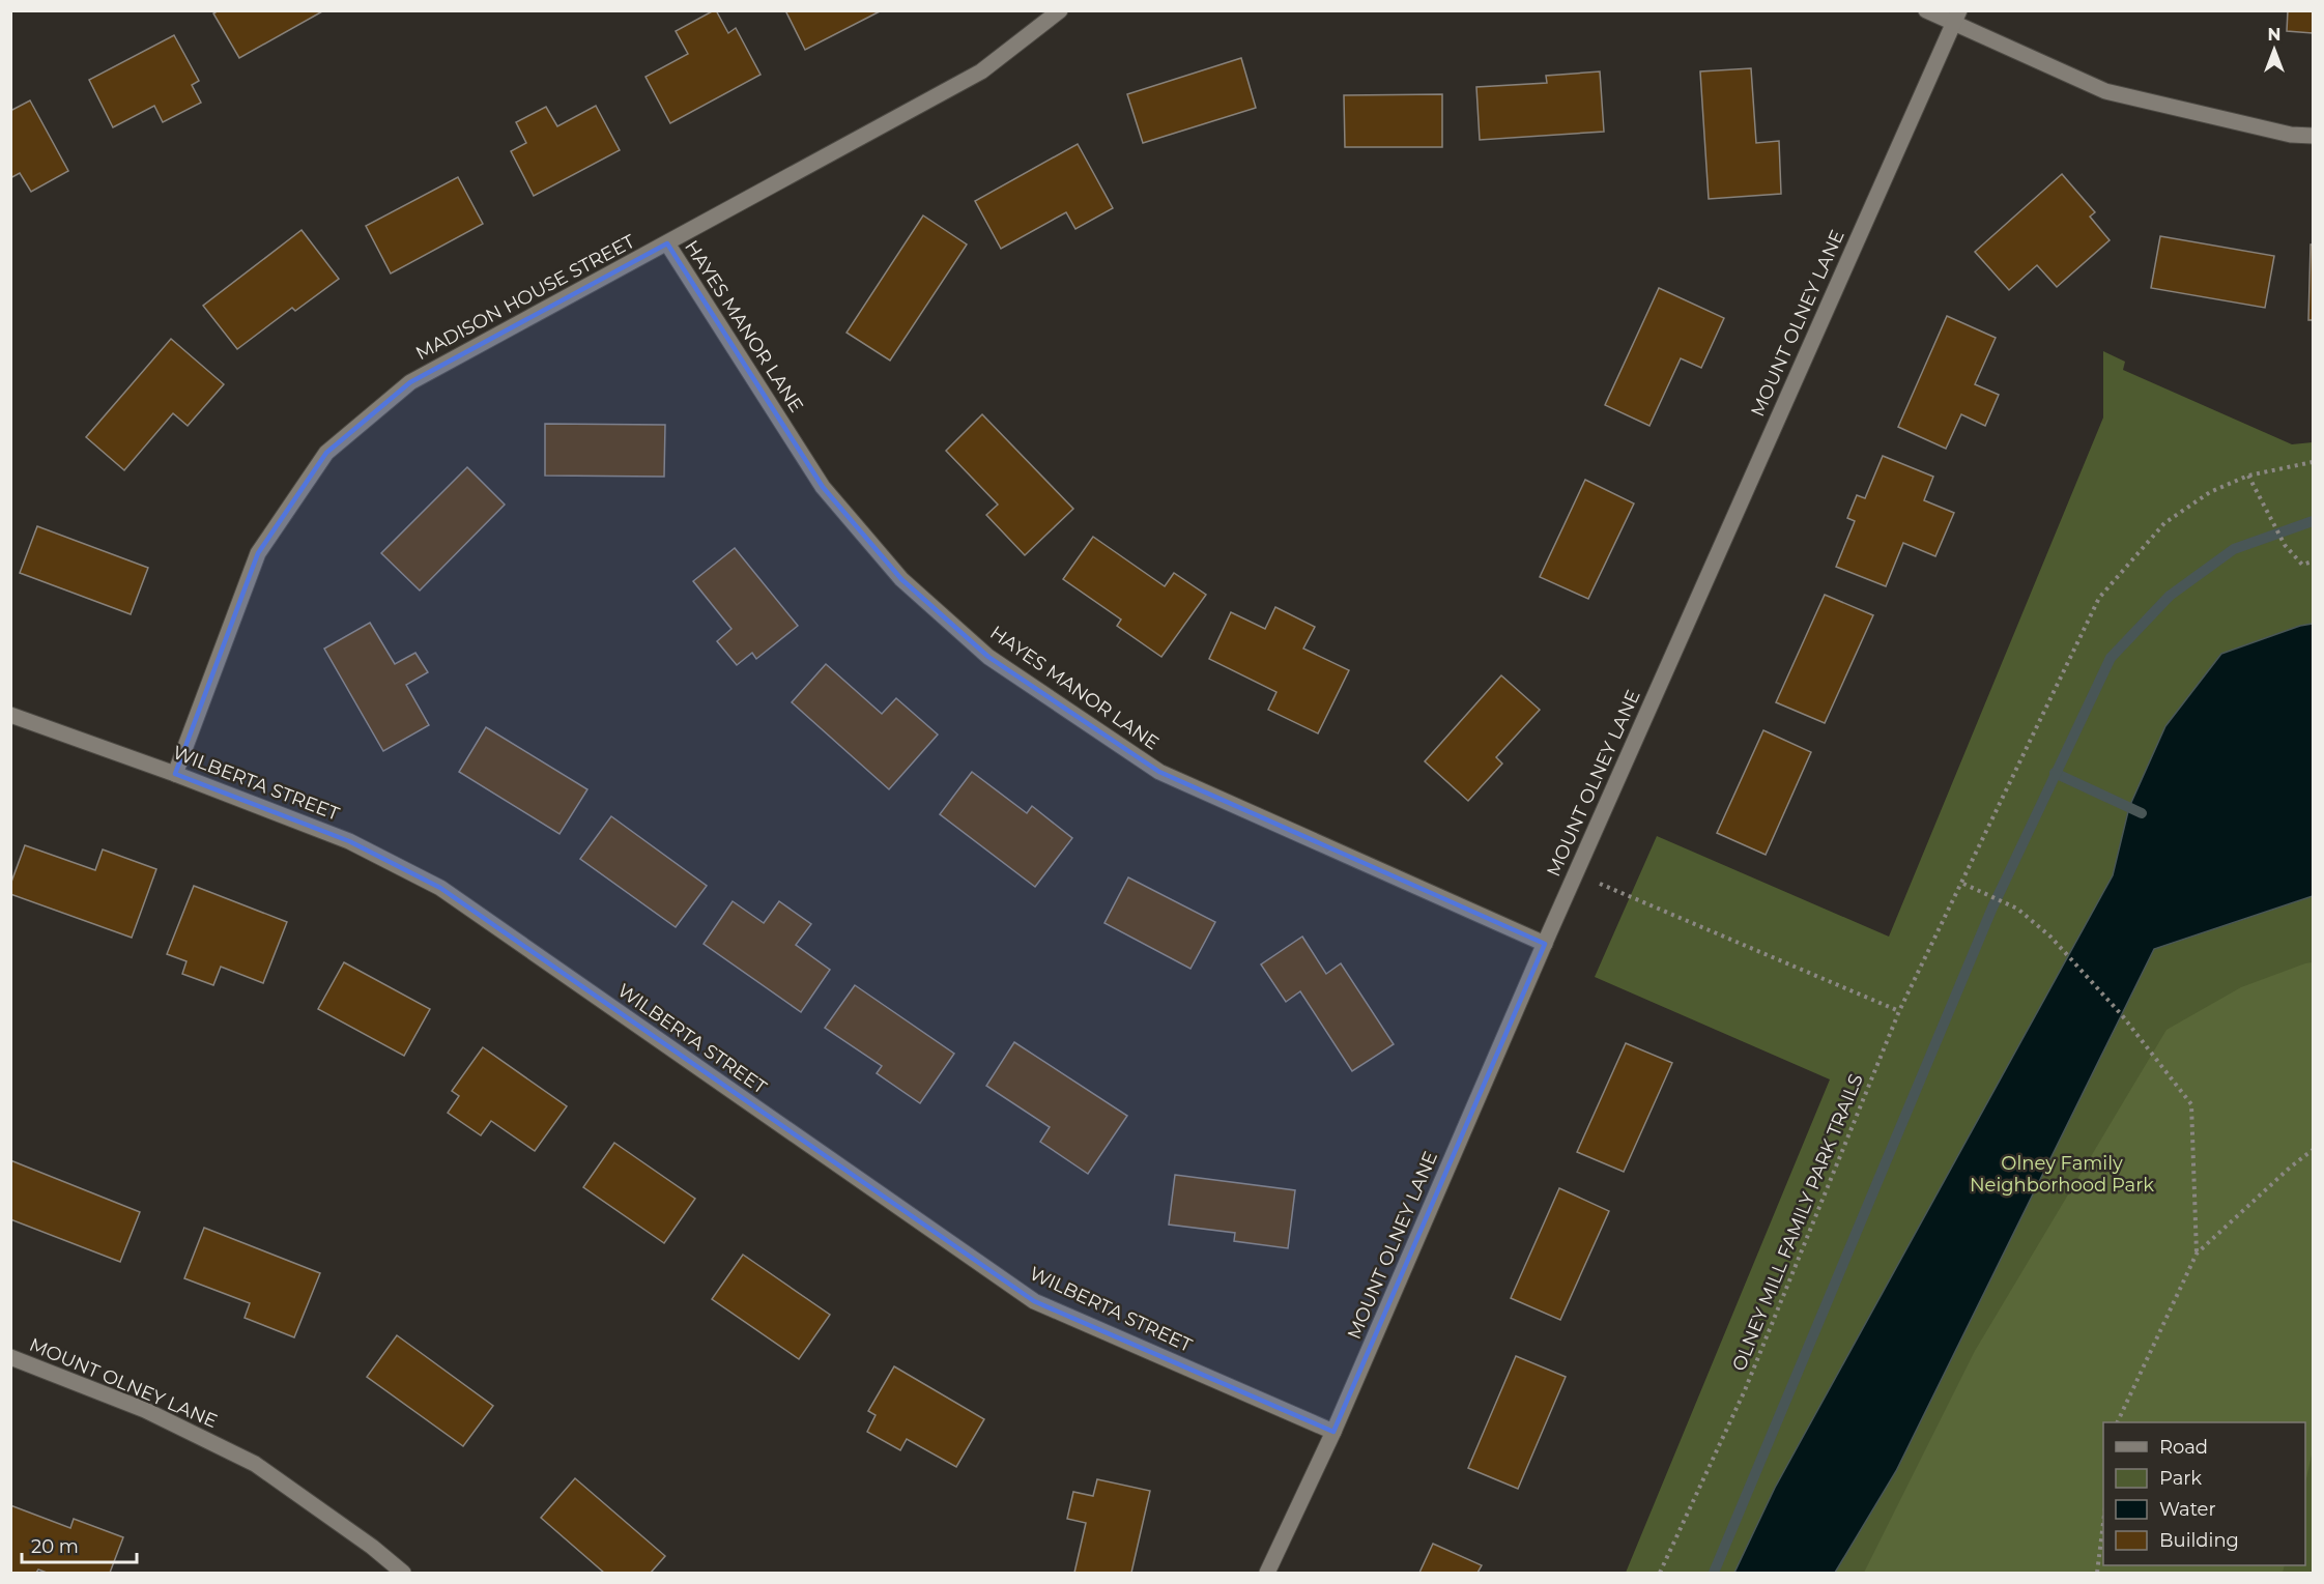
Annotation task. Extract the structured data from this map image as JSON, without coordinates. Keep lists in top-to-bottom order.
{
  "streets": {
    "street": [
      "MADISON HOUSE STREET",
      "MOUNT OLNEY LANE",
      "HAYES MANOR LANE",
      "WILBERTA STREET"
    ],
    "path": ["OLNEY MILL FAMILY PARK TRAILS"]
  },
  "crossings": [
    ["MADISON HOUSE STREET", "HAYES MANOR LANE"],
    ["MADISON HOUSE STREET", "WILBERTA STREET"],
    ["MOUNT OLNEY LANE", "HAYES MANOR LANE"],
    ["MOUNT OLNEY LANE", "WILBERTA STREET"]
  ],
  "parks": ["Olney Family Neighborhood Park"],
  "legend": [
    "Road",
    "Park",
    "Water",
    "Building"
  ],
  "scale_bar": "20 m",
  "north": "top"
}
